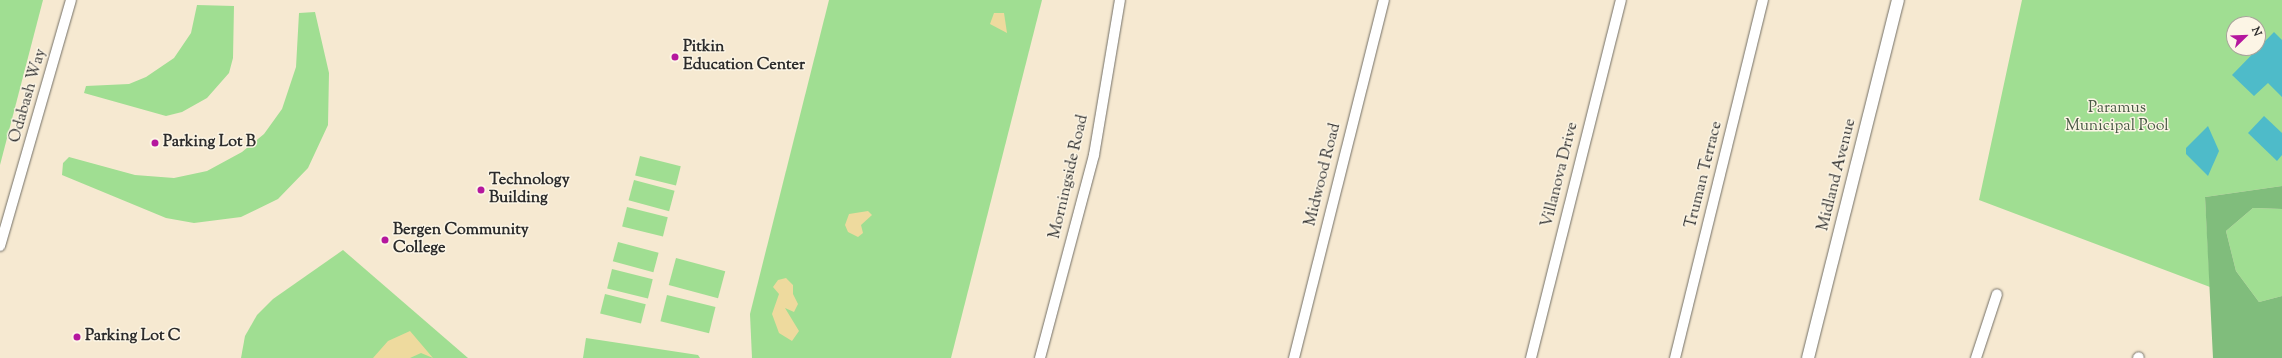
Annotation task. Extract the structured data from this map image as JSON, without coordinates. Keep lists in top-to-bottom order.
{
  "streets": {
    "street": [
      "Odabash Way",
      "Midwood Road",
      "Villanova Drive",
      "Truman Terrace",
      "Midland Avenue",
      "Morningside Road"
    ]
  },
  "parks": ["Paramus Municipal Pool"],
  "places": [
    "Pitkin Education Center",
    "Parking Lot B",
    "Technology Building",
    "Bergen Community College",
    "Parking Lot C"
  ],
  "north": "top right"
}
